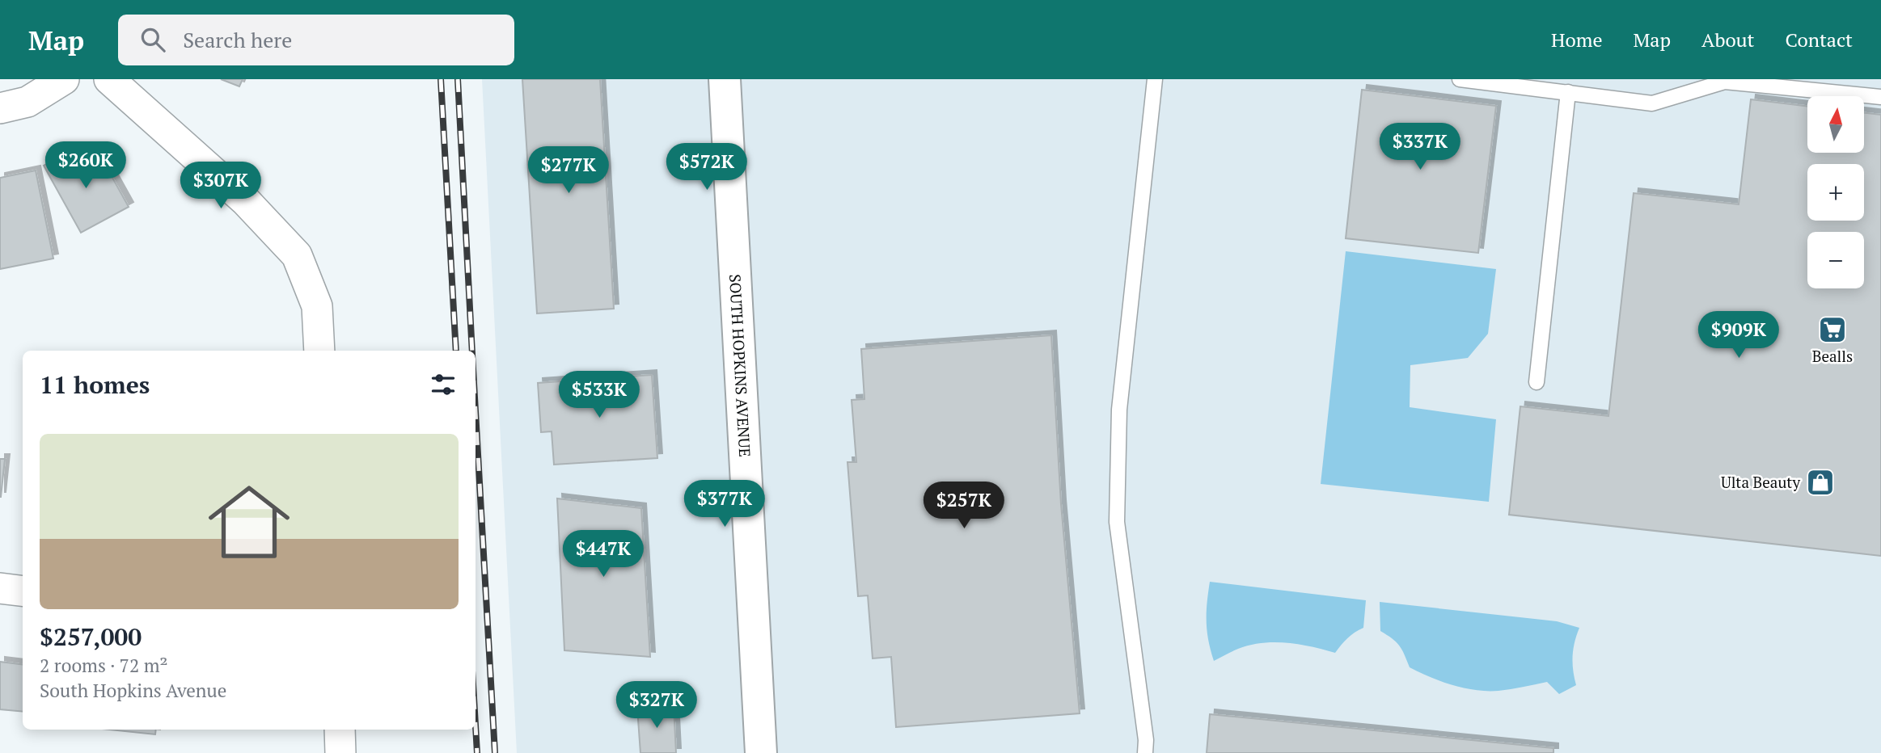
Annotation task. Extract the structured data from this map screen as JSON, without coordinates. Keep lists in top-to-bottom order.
{
  "streets": {
    "street": ["SOUTH HOPKINS AVENUE"]
  },
  "places": {
    "supermarket": ["Bealls"],
    "shop": ["Ulta Beauty"]
  },
  "north": "top",
  "page": {
    "header": "Map",
    "search": "Search here",
    "nav": [
      "Home",
      "Map",
      "About",
      "Contact"
    ],
    "map_buttons": ["+", "−"],
    "price": [
      "$337K",
      "$260K",
      "$572K",
      "$277K",
      "$307K",
      "$909K",
      "$533K",
      "$377K",
      "$257K",
      "$447K",
      "$327K"
    ],
    "heading": "11 homes",
    "list": [
      {
        "name": "$257,000",
        "note": "2 rooms · 72 m² · South Hopkins Avenue"
      }
    ]
  }
}
